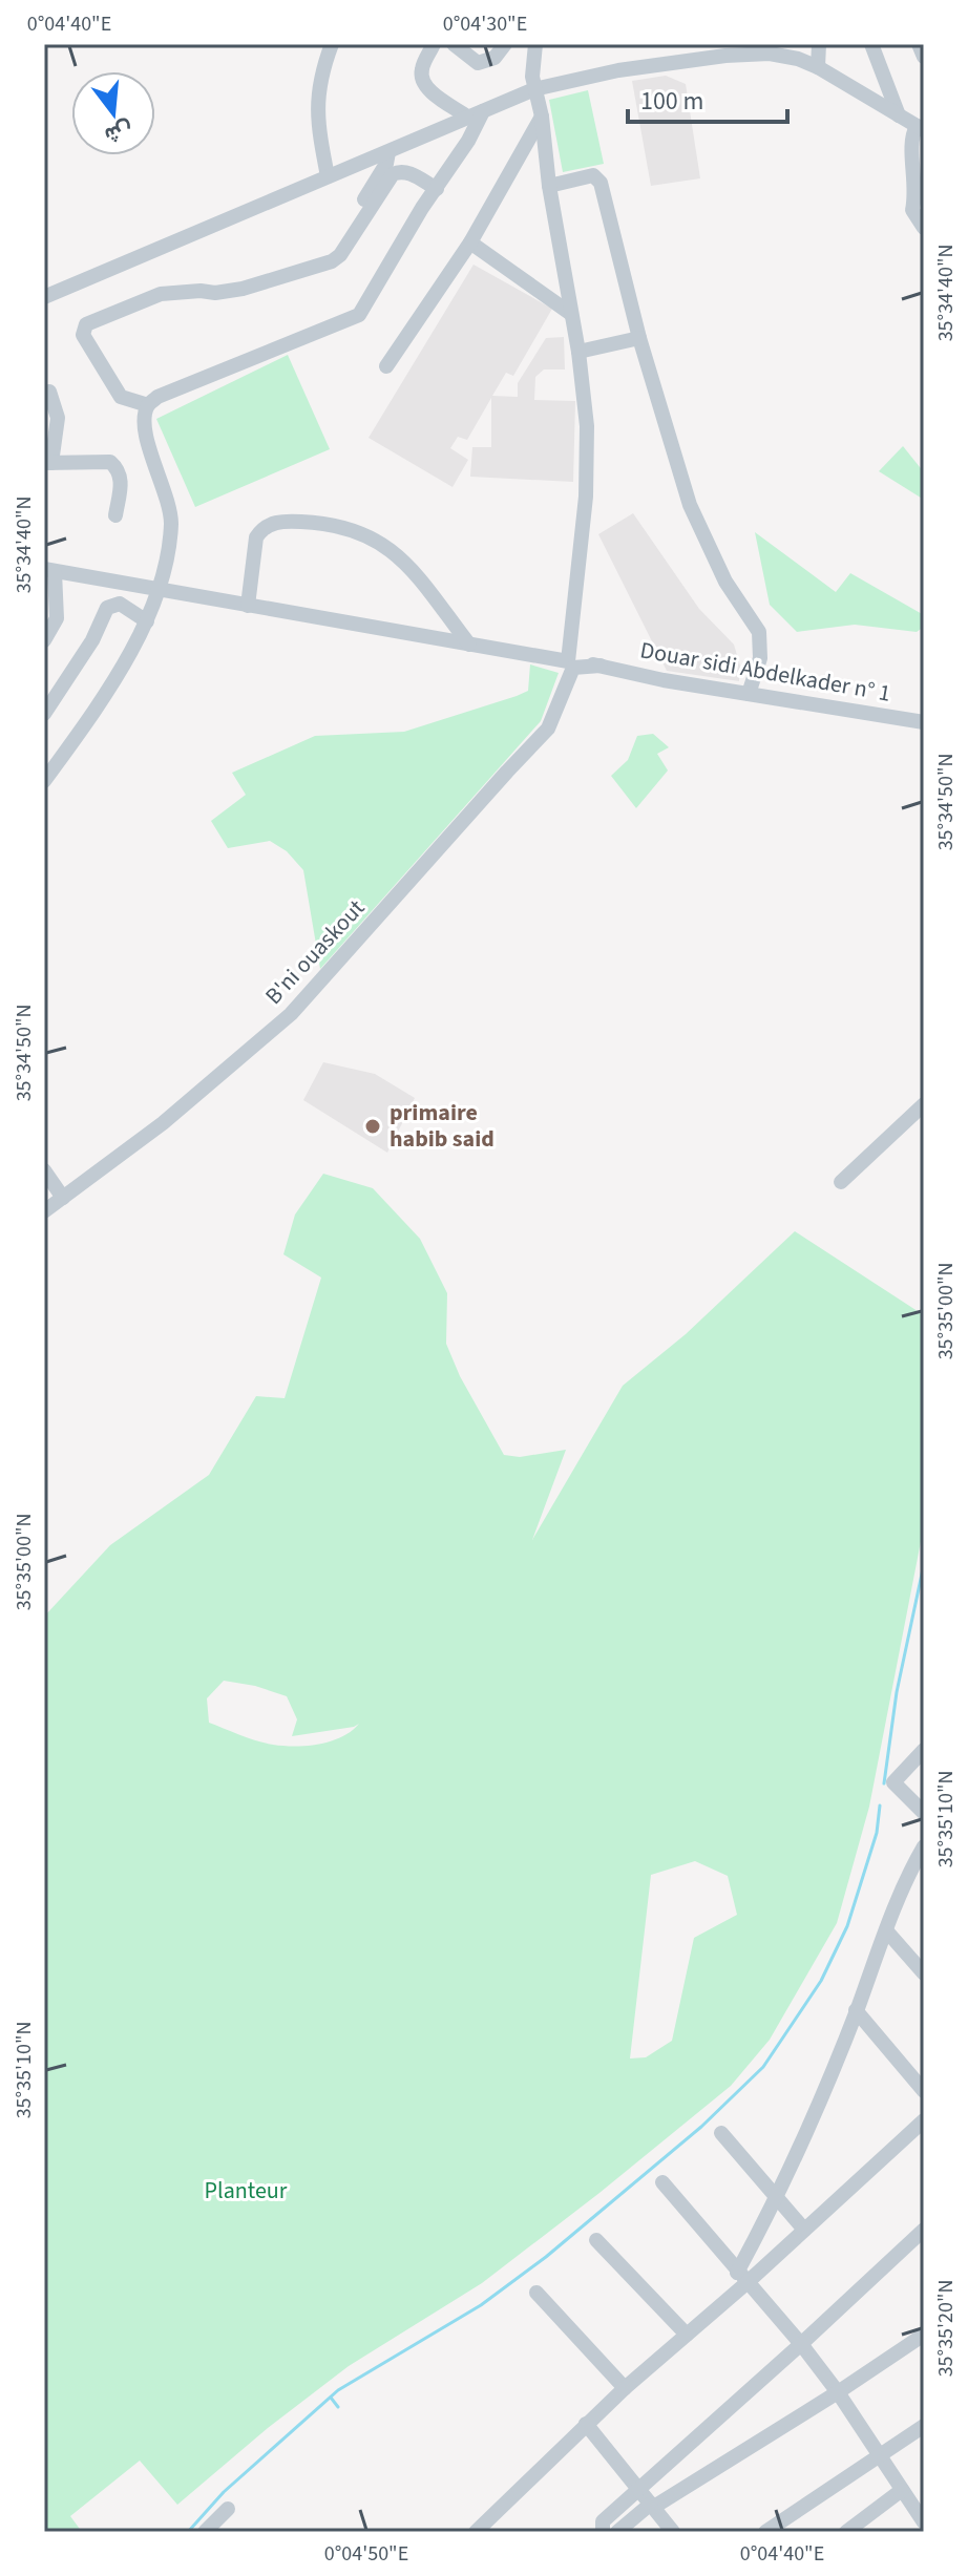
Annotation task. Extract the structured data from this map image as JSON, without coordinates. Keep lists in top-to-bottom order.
{
  "streets": {
    "street": ["Douar sidi Abdelkader n° 1", "B'ni ouaskout"]
  },
  "crossings": [
    ["Douar sidi Abdelkader n° 1", "B'ni ouaskout"]
  ],
  "parks": ["Planteur"],
  "places": ["primaire habib said"],
  "scale_bar": "100 m",
  "north": "bottom",
  "coordinates": [
    "0°04'40\"E",
    "0°04'30\"E",
    "35°34'40\"N",
    "35°34'50\"N",
    "35°35'00\"N",
    "35°35'10\"N",
    "35°35'20\"N",
    "0°04'50\"E"
  ]
}
